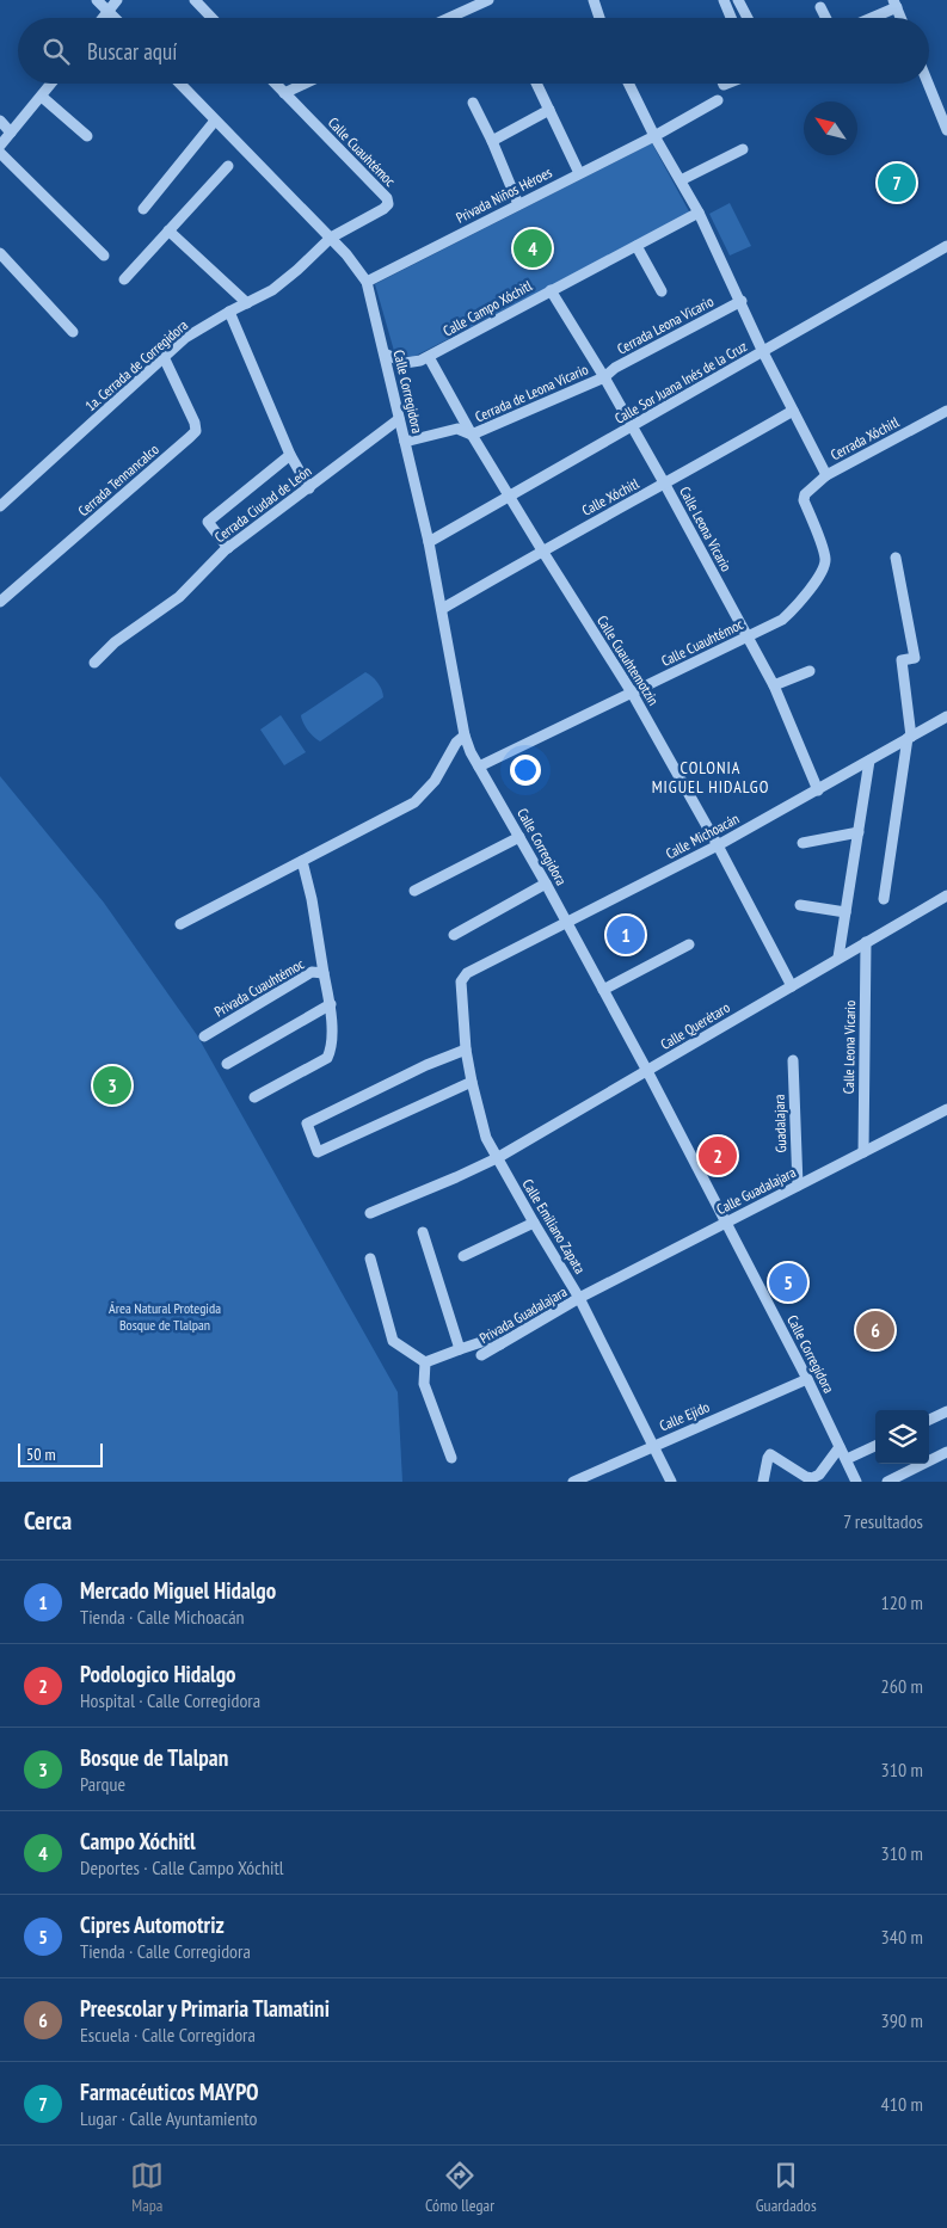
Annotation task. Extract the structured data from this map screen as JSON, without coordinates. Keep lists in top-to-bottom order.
{
  "streets": {
    "street": [
      "Calle Cuauhtémoc",
      "Privada Niños Héroes",
      "Calle Campo Xóchitl",
      "Cerrada Leona Vicario",
      "1a. Cerrada de Corregidora",
      "Calle Sor Juana Inés de la Cruz",
      "Calle Corregidora",
      "Cerrada de Leona Vicario",
      "Cerrada Xóchitl",
      "Cerrada Tennancalco",
      "Calle Xóchitl",
      "Cerrada Ciudad de León",
      "Calle Leona Vicario",
      "Calle Cuauhtemotzin",
      "Calle Michoacán",
      "Privada Cuauhtémoc",
      "Calle Querétaro",
      "Guadalajara",
      "Calle Guadalajara",
      "Calle Emiliano Zapata",
      "Privada Guadalajara",
      "Calle Ejido"
    ]
  },
  "crossings": [
    ["Calle Cuauhtémoc", "1a. Cerrada de Corregidora"],
    ["Calle Cuauhtémoc", "Calle Corregidora"],
    ["Calle Cuauhtémoc", "Cerrada Xóchitl"],
    ["Calle Cuauhtémoc", "Calle Leona Vicario"],
    ["Calle Cuauhtémoc", "Calle Cuauhtemotzin"],
    ["Privada Niños Héroes", "Calle Corregidora"],
    ["Calle Campo Xóchitl", "Calle Corregidora"],
    ["Calle Campo Xóchitl", "Calle Leona Vicario"],
    ["Calle Campo Xóchitl", "Calle Cuauhtemotzin"],
    ["Cerrada Leona Vicario", "Cerrada de Leona Vicario"],
    ["Cerrada Leona Vicario", "Calle Leona Vicario"],
    ["1a. Cerrada de Corregidora", "Calle Corregidora"],
    ["1a. Cerrada de Corregidora", "Cerrada Tennancalco"],
    ["Calle Sor Juana Inés de la Cruz", "Calle Corregidora"],
    ["Calle Sor Juana Inés de la Cruz", "Calle Leona Vicario"],
    ["Calle Sor Juana Inés de la Cruz", "Calle Cuauhtemotzin"],
    ["Calle Corregidora", "Calle Xóchitl"],
    ["Calle Corregidora", "Cerrada Ciudad de León"],
    ["Calle Corregidora", "Calle Michoacán"],
    ["Calle Corregidora", "Calle Querétaro"],
    ["Calle Corregidora", "Calle Guadalajara"],
    ["Calle Corregidora", "Calle Ejido"],
    ["Cerrada de Leona Vicario", "Calle Leona Vicario"],
    ["Cerrada de Leona Vicario", "Calle Cuauhtemotzin"],
    ["Calle Xóchitl", "Calle Leona Vicario"],
    ["Calle Xóchitl", "Calle Cuauhtemotzin"],
    ["Calle Leona Vicario", "Calle Michoacán"],
    ["Calle Leona Vicario", "Calle Querétaro"],
    ["Calle Leona Vicario", "Calle Guadalajara"],
    ["Calle Cuauhtemotzin", "Calle Michoacán"],
    ["Calle Cuauhtemotzin", "Calle Querétaro"],
    ["Calle Michoacán", "Calle Emiliano Zapata"],
    ["Calle Querétaro", "Calle Emiliano Zapata"],
    ["Guadalajara", "Calle Guadalajara"],
    ["Calle Guadalajara", "Calle Emiliano Zapata"],
    ["Calle Guadalajara", "Privada Guadalajara"],
    ["Calle Emiliano Zapata", "Privada Guadalajara"],
    ["Calle Emiliano Zapata", "Calle Ejido"]
  ],
  "districts": ["COLONIA MIGUEL HIDALGO"],
  "parks": ["Área Natural Protegida Bosque de Tlalpan"],
  "scale_bar": "50 m",
  "north": "top left",
  "page": {
    "search": "Buscar aquí",
    "pins": [
      "7",
      "4",
      "1",
      "3",
      "2",
      "5",
      "6"
    ],
    "scale": "50 m",
    "heading": ["Cerca", "7 resultados"],
    "list": [
      {
        "mark": "1",
        "name": "Mercado Miguel Hidalgo",
        "note": "Tienda · Calle Michoacán",
        "value": "120 m"
      },
      {
        "mark": "2",
        "name": "Podologico Hidalgo",
        "note": "Hospital · Calle Corregidora",
        "value": "260 m"
      },
      {
        "mark": "3",
        "name": "Bosque de Tlalpan",
        "note": "Parque",
        "value": "310 m"
      },
      {
        "mark": "4",
        "name": "Campo Xóchitl",
        "note": "Deportes · Calle Campo Xóchitl",
        "value": "310 m"
      },
      {
        "mark": "5",
        "name": "Cipres Automotriz",
        "note": "Tienda · Calle Corregidora",
        "value": "340 m"
      },
      {
        "mark": "6",
        "name": "Preescolar y Primaria Tlamatini",
        "note": "Escuela · Calle Corregidora",
        "value": "390 m"
      },
      {
        "mark": "7",
        "name": "Farmacéuticos MAYPO",
        "note": "Lugar · Calle Ayuntamiento",
        "value": "410 m"
      }
    ],
    "nav": ["Mapa", "Cómo llegar", "Guardados"]
  }
}
